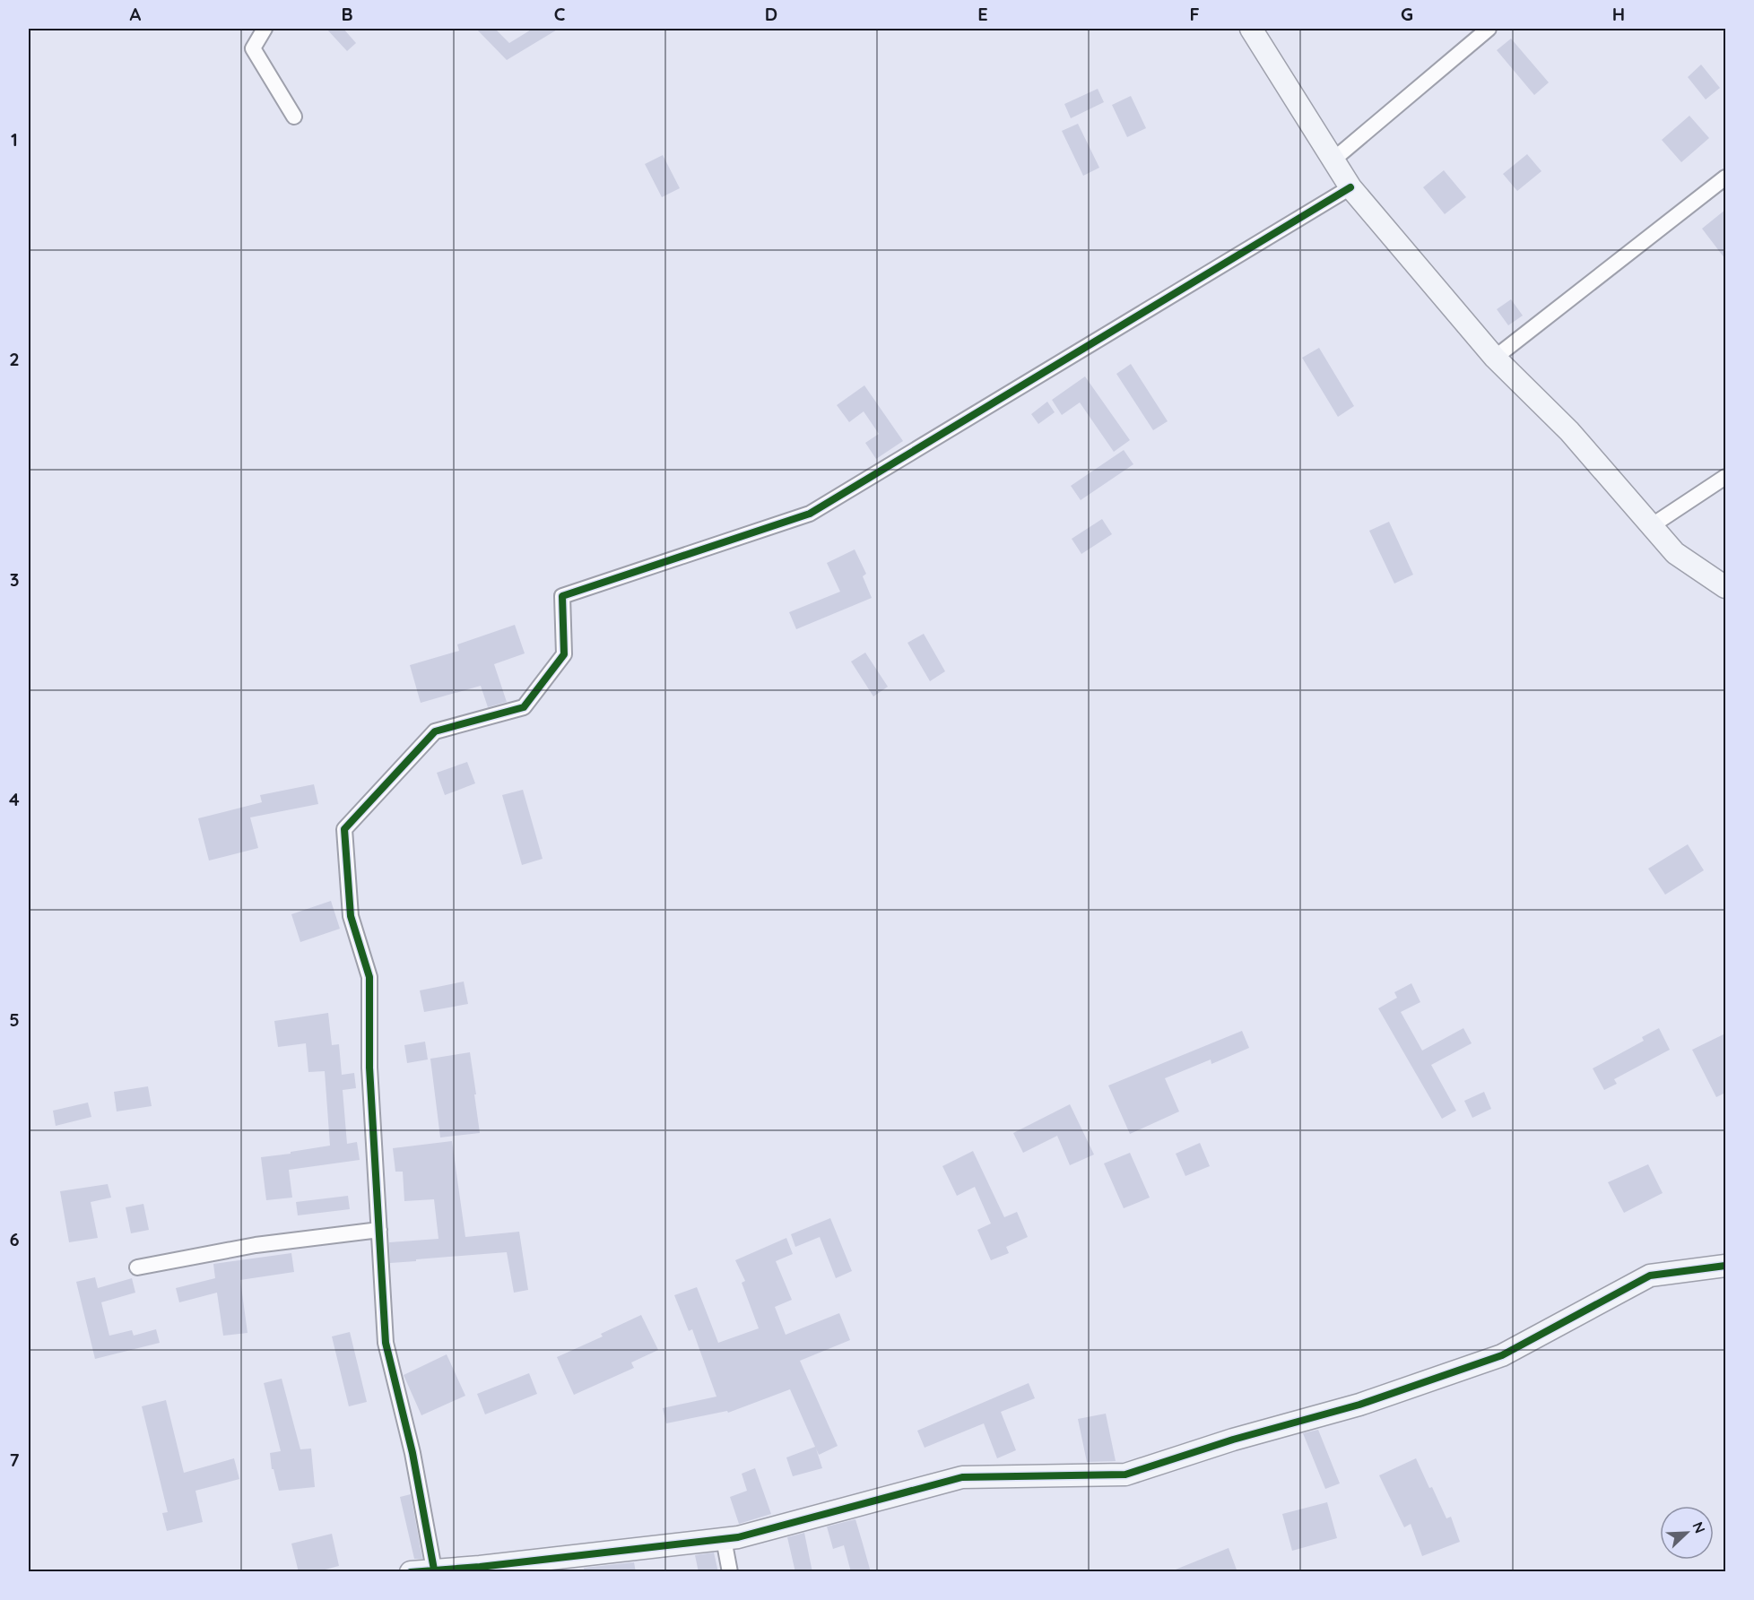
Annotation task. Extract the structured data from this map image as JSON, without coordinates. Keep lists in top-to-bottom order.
{
  "north": "top right",
  "grid": {
    "columns": [
      "A",
      "B",
      "C",
      "D",
      "E",
      "F",
      "G",
      "H"
    ],
    "rows": [
      "1",
      "2",
      "3",
      "4",
      "5",
      "6",
      "7"
    ]
  }
}
